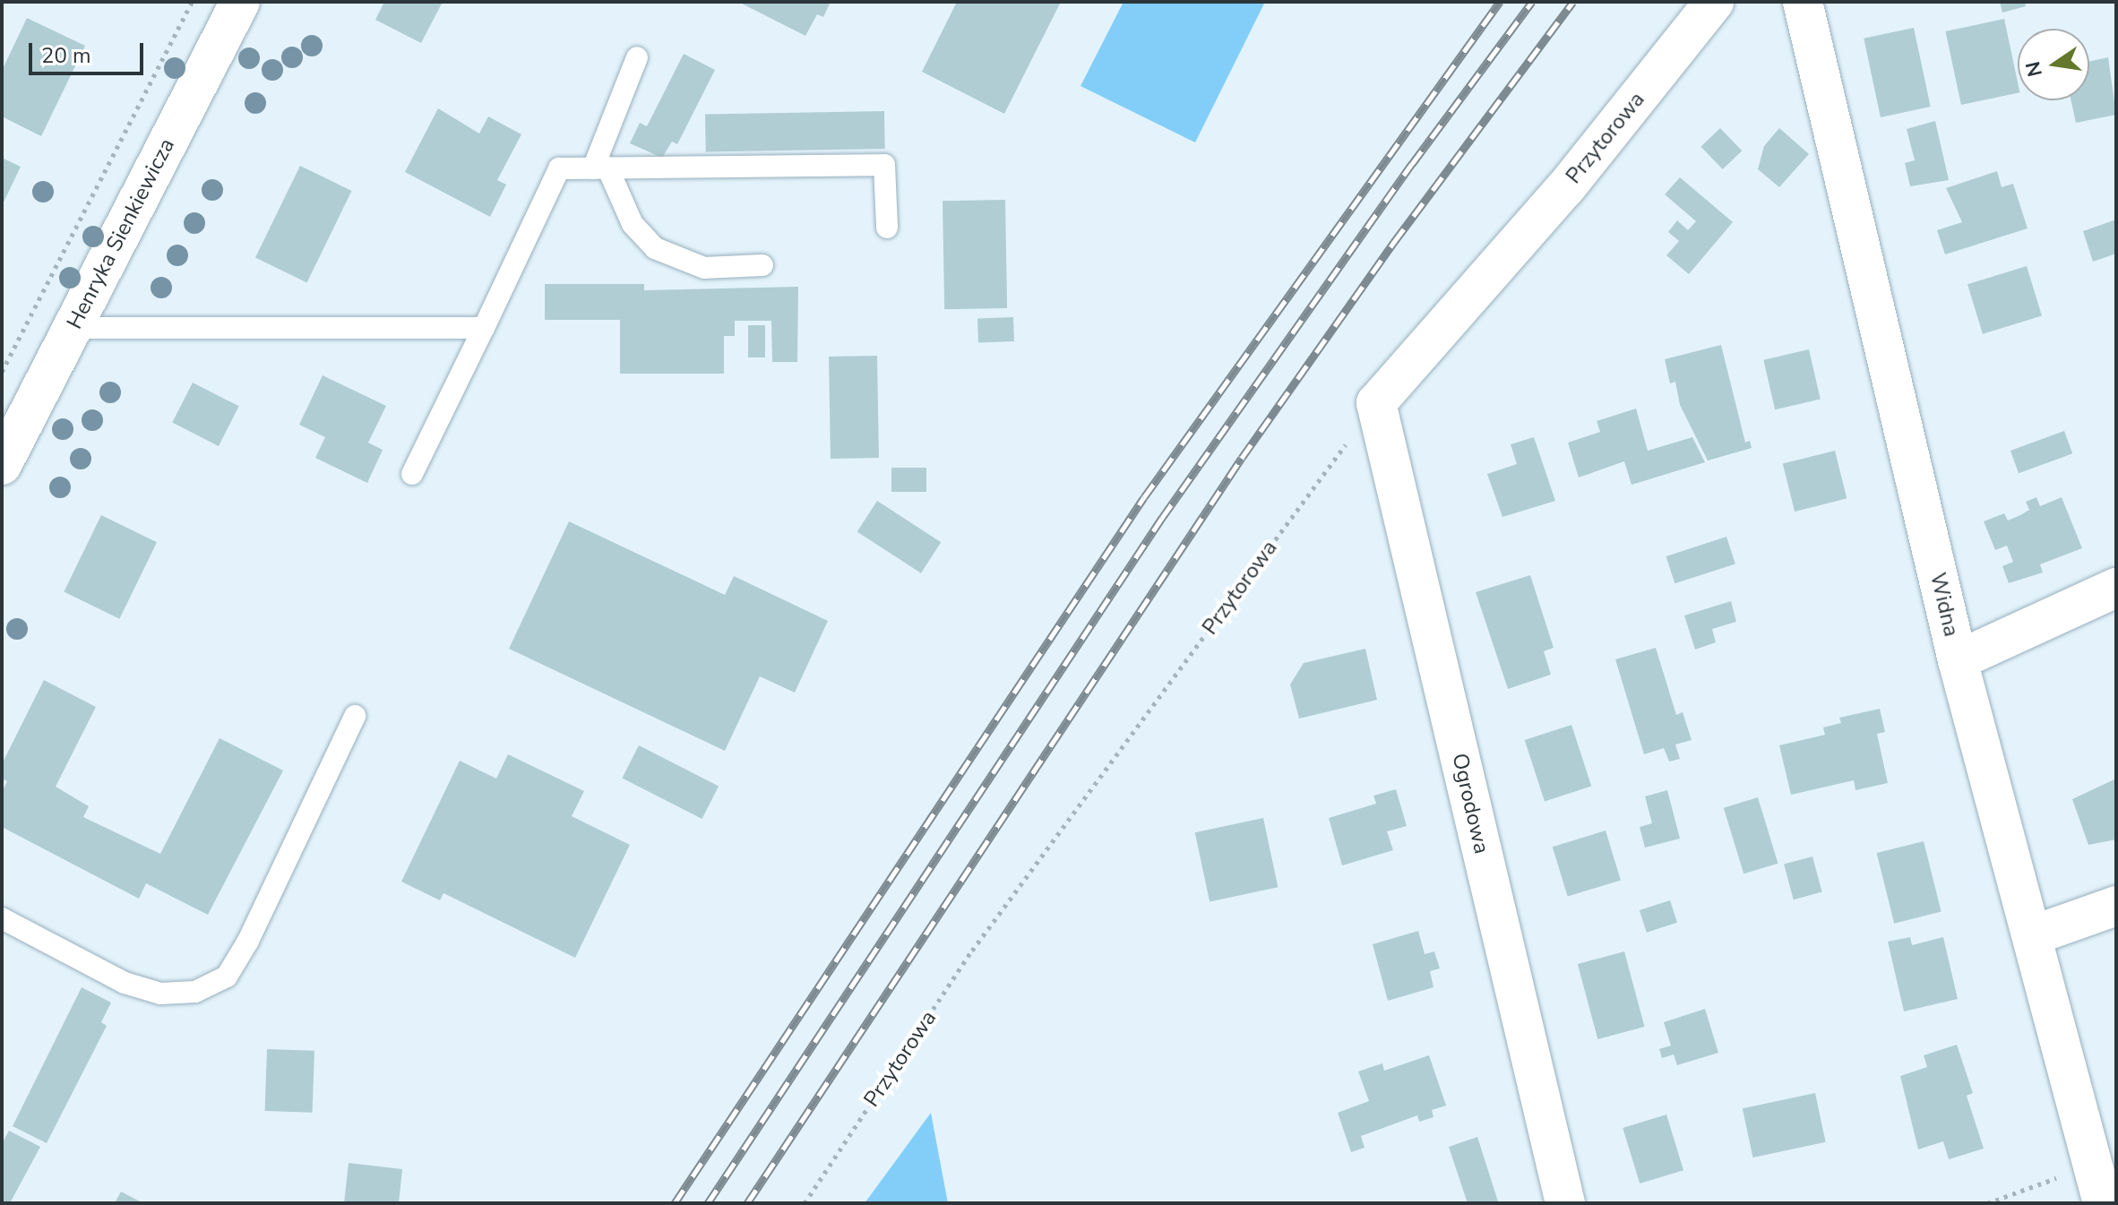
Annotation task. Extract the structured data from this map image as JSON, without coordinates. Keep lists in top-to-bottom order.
{
  "streets": {
    "street": [
      "Przytorowa",
      "Henryka Sienkiewicza",
      "Widna",
      "Ogrodowa"
    ]
  },
  "crossings": [
    ["Przytorowa", "Ogrodowa"]
  ],
  "scale_bar": "20 m",
  "north": "left"
}
